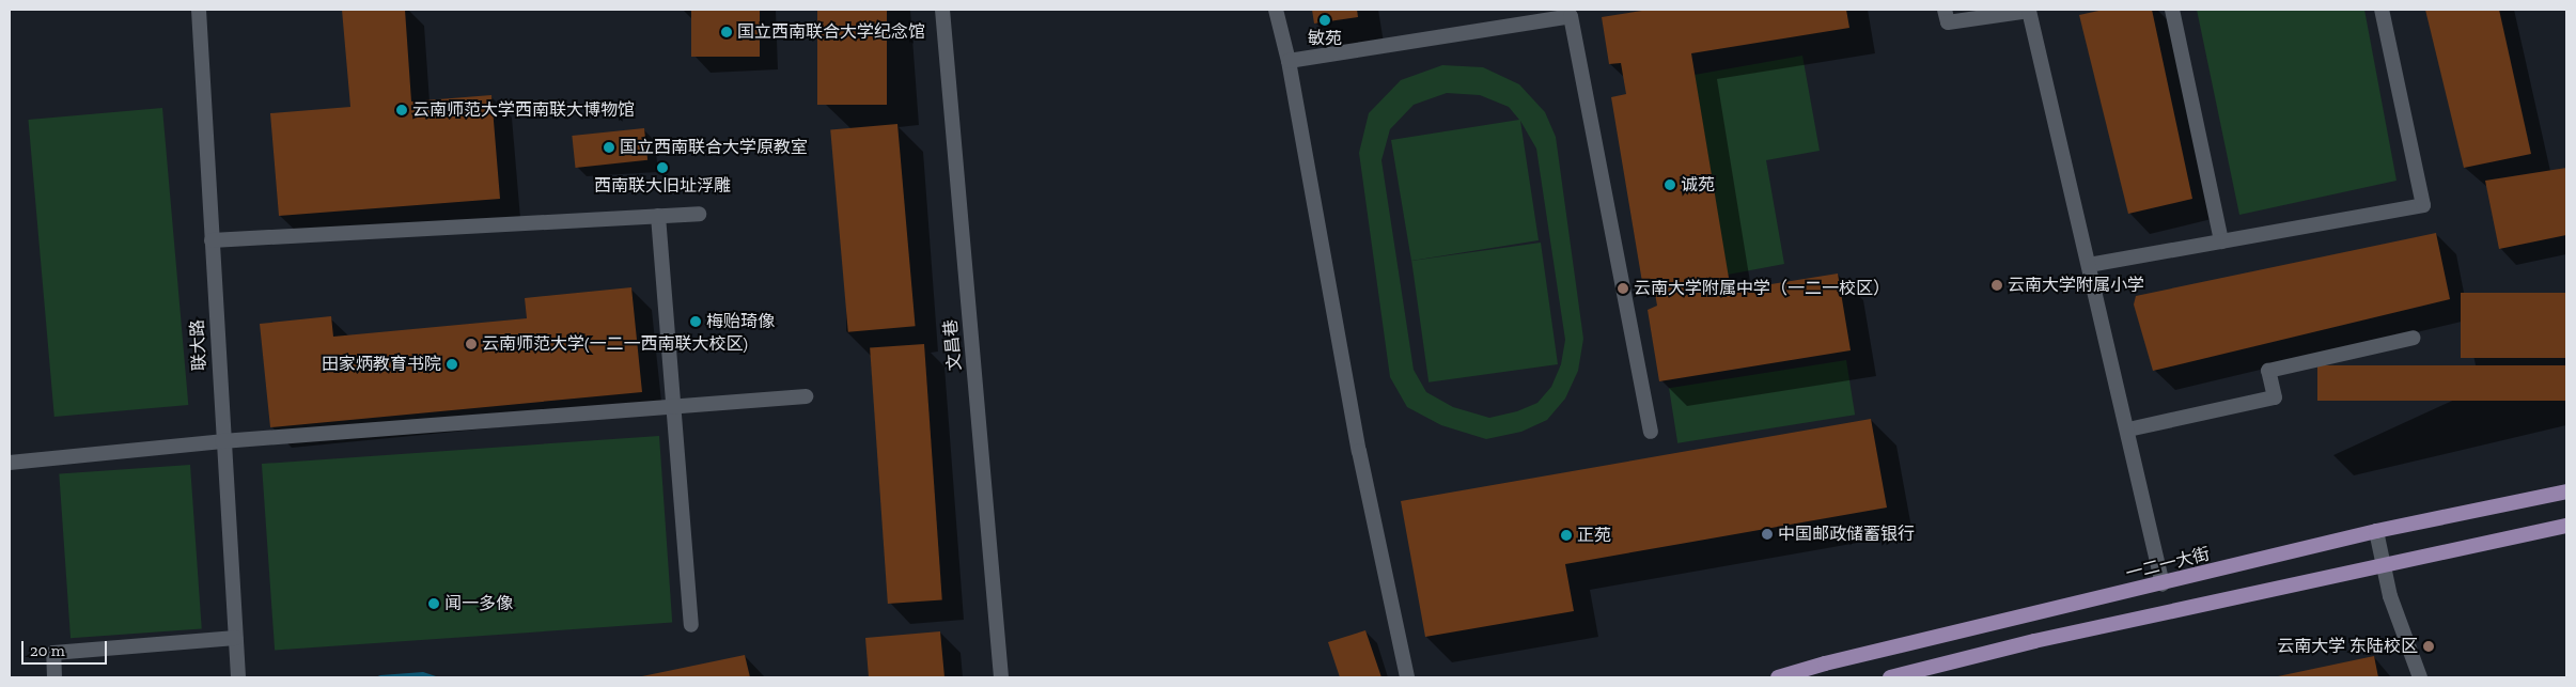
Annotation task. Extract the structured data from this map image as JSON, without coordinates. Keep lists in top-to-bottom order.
{
  "streets": {
    "main road": ["一二一大街"],
    "street": ["联大路", "文昌巷"]
  },
  "places": [
    "敏苑",
    "国立西南联合大学纪念馆",
    "云南师范大学西南联大博物馆",
    "国立西南联合大学原教室",
    "西南联大旧址浮雕",
    "诚苑",
    "云南大学附属小学",
    "云南大学附属中学（一二一校区）",
    "梅贻琦像",
    "云南师范大学(一二一西南联大校区)",
    "田家炳教育书院",
    "中国邮政储蓄银行",
    "正苑",
    "闻一多像",
    "云南大学 东陆校区"
  ],
  "scale_bar": "20 m"
}
